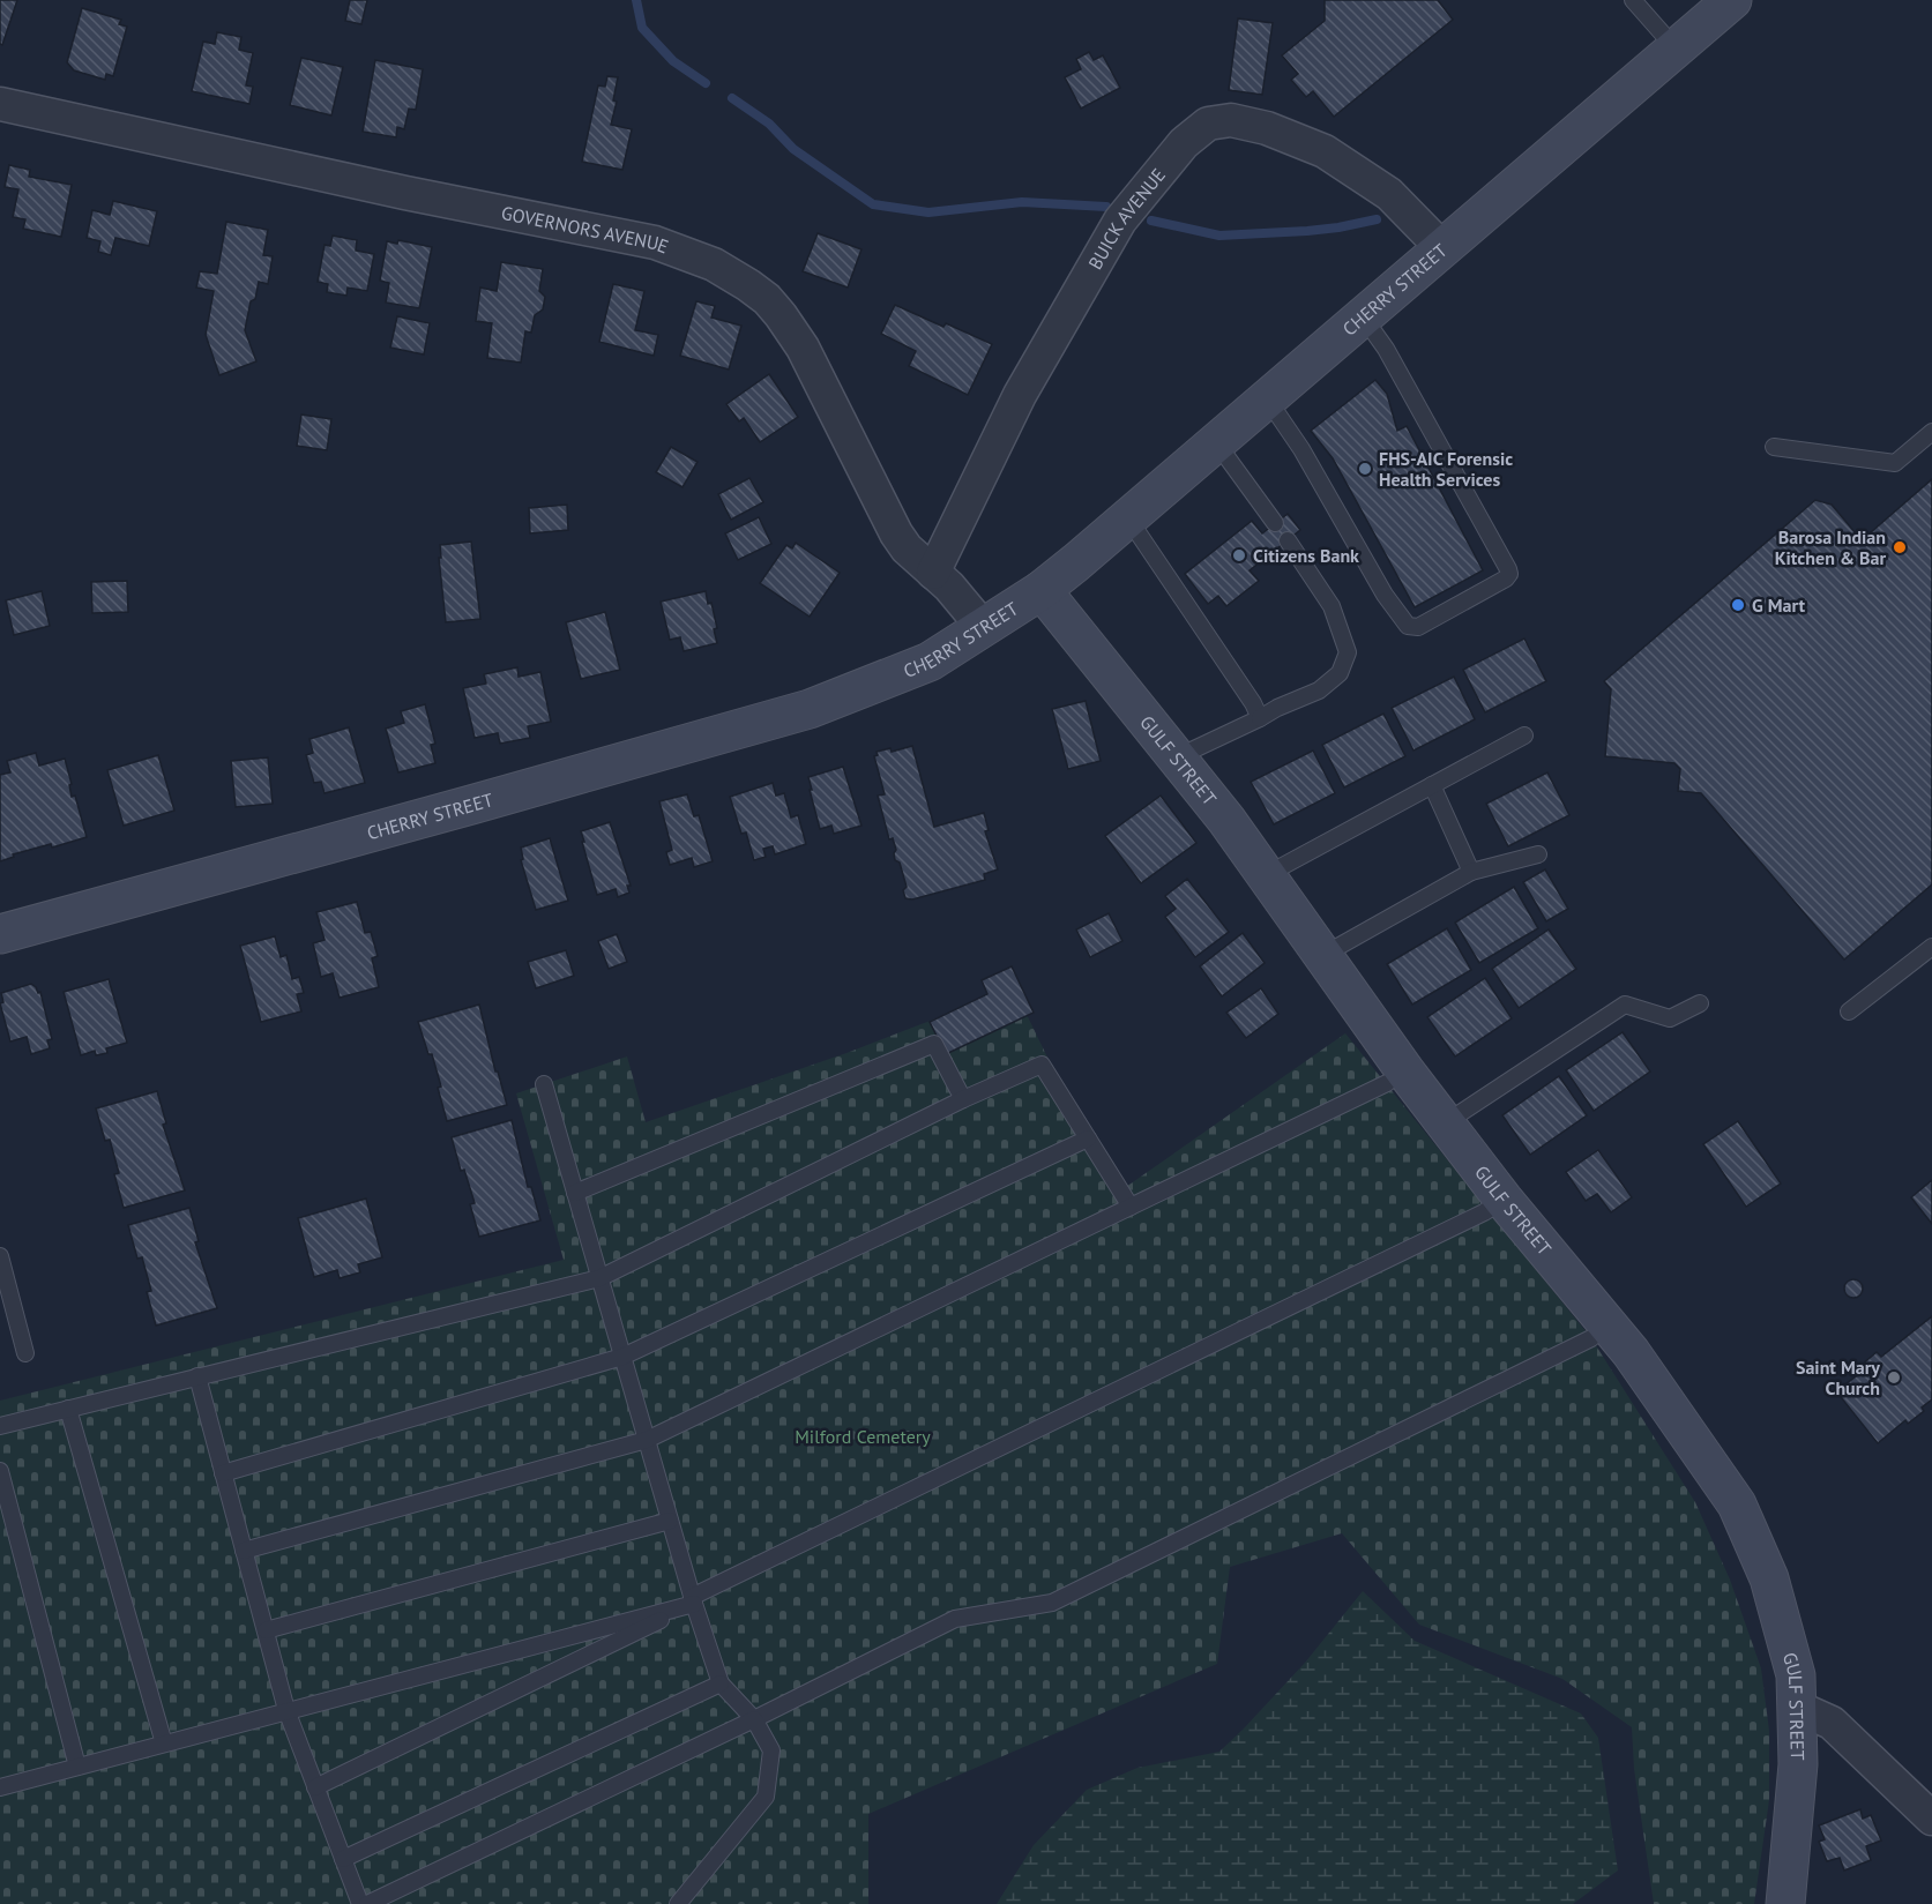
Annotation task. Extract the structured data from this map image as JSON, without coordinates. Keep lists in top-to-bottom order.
{
  "streets": {
    "main road": ["CHERRY STREET", "GULF STREET"],
    "street": ["BUICK AVENUE", "GOVERNORS AVENUE"]
  },
  "crossings": [
    ["BUICK AVENUE", "GOVERNORS AVENUE"],
    ["BUICK AVENUE", "CHERRY STREET"],
    ["GOVERNORS AVENUE", "CHERRY STREET"],
    ["CHERRY STREET", "GULF STREET"]
  ],
  "parks": ["Milford Cemetery"],
  "places": [
    "FHS-AIC Forensic Health Services",
    "Barosa Indian Kitchen & Bar",
    "Citizens Bank",
    "G Mart",
    "Saint Mary Church"
  ]
}
